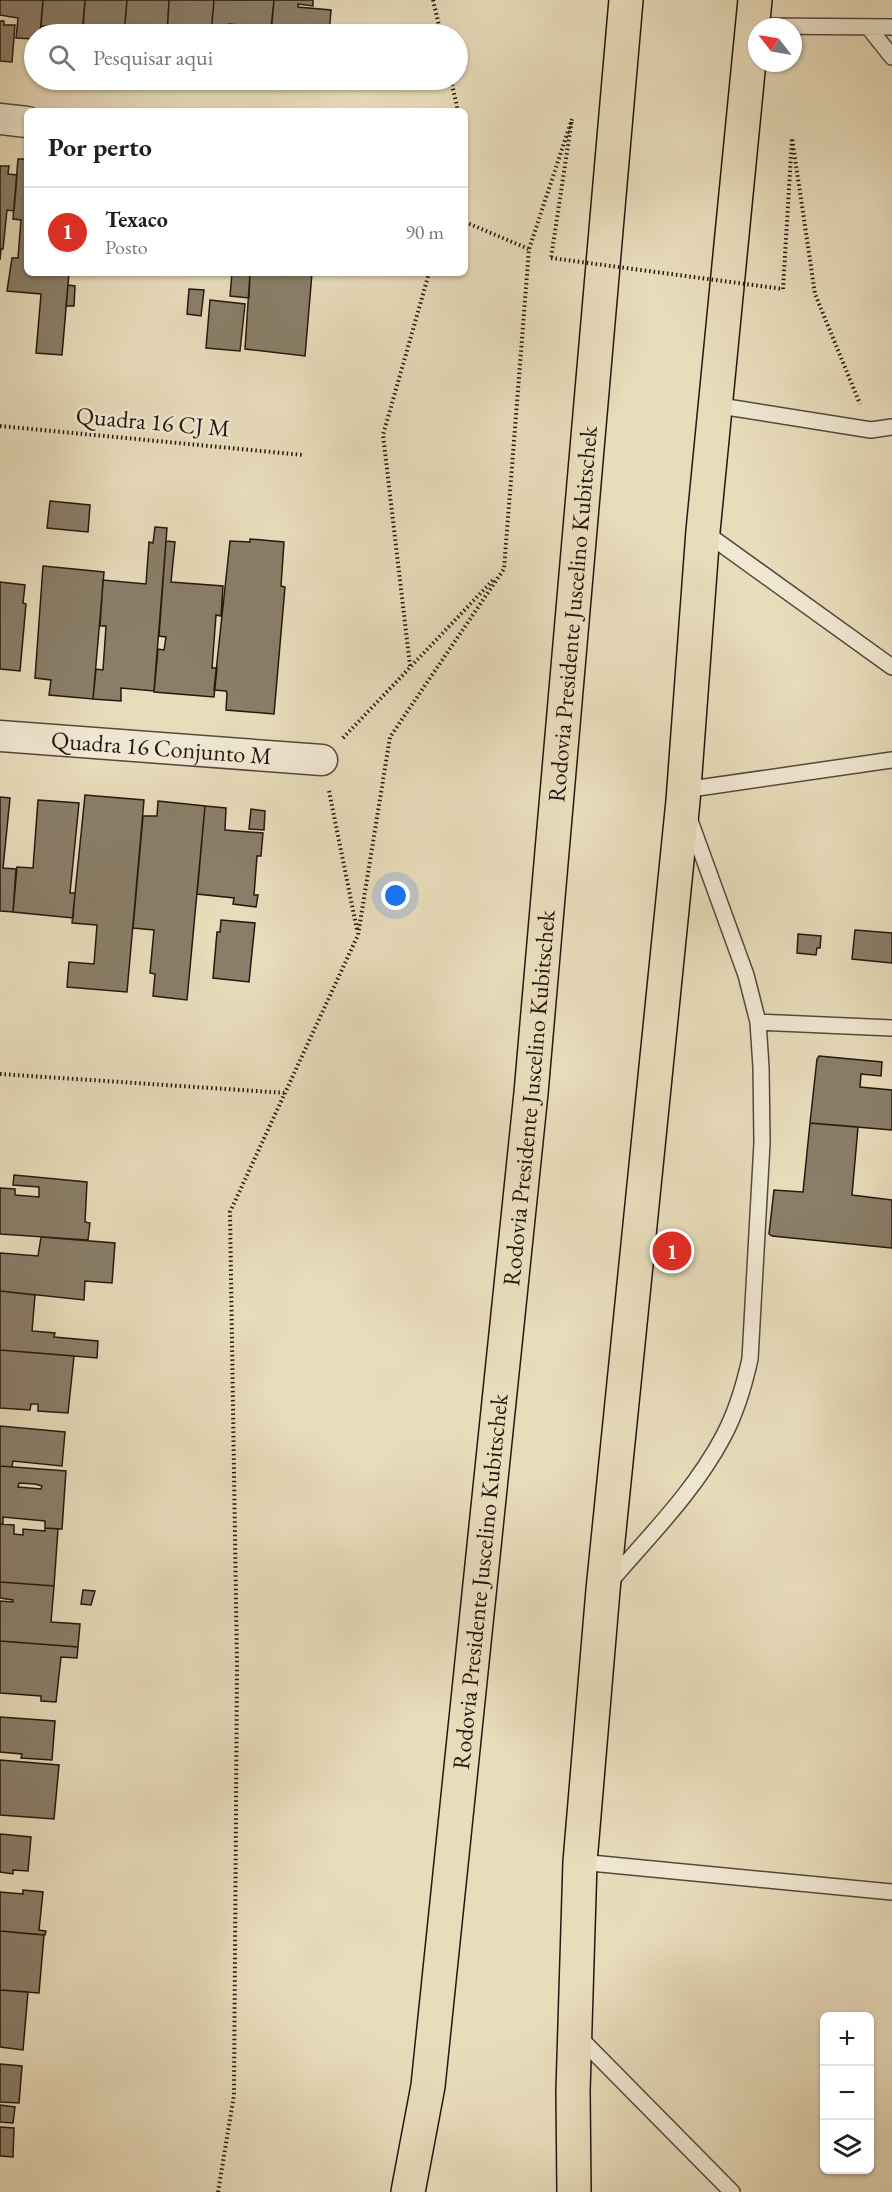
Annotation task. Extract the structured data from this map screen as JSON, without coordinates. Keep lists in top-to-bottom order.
{
  "streets": {
    "highway": ["Rodovia Presidente Juscelino Kubitschek"],
    "street": ["Quadra 16 Conjunto M"],
    "path": ["Quadra 16 CJ M"]
  },
  "north": "top left",
  "page": {
    "search": "Pesquisar aqui",
    "heading": "Por perto",
    "list": [
      {
        "mark": "1",
        "name": "Texaco",
        "note": "Posto",
        "value": "90 m"
      }
    ],
    "pins": "1",
    "map_buttons": ["+", "−"]
  }
}
